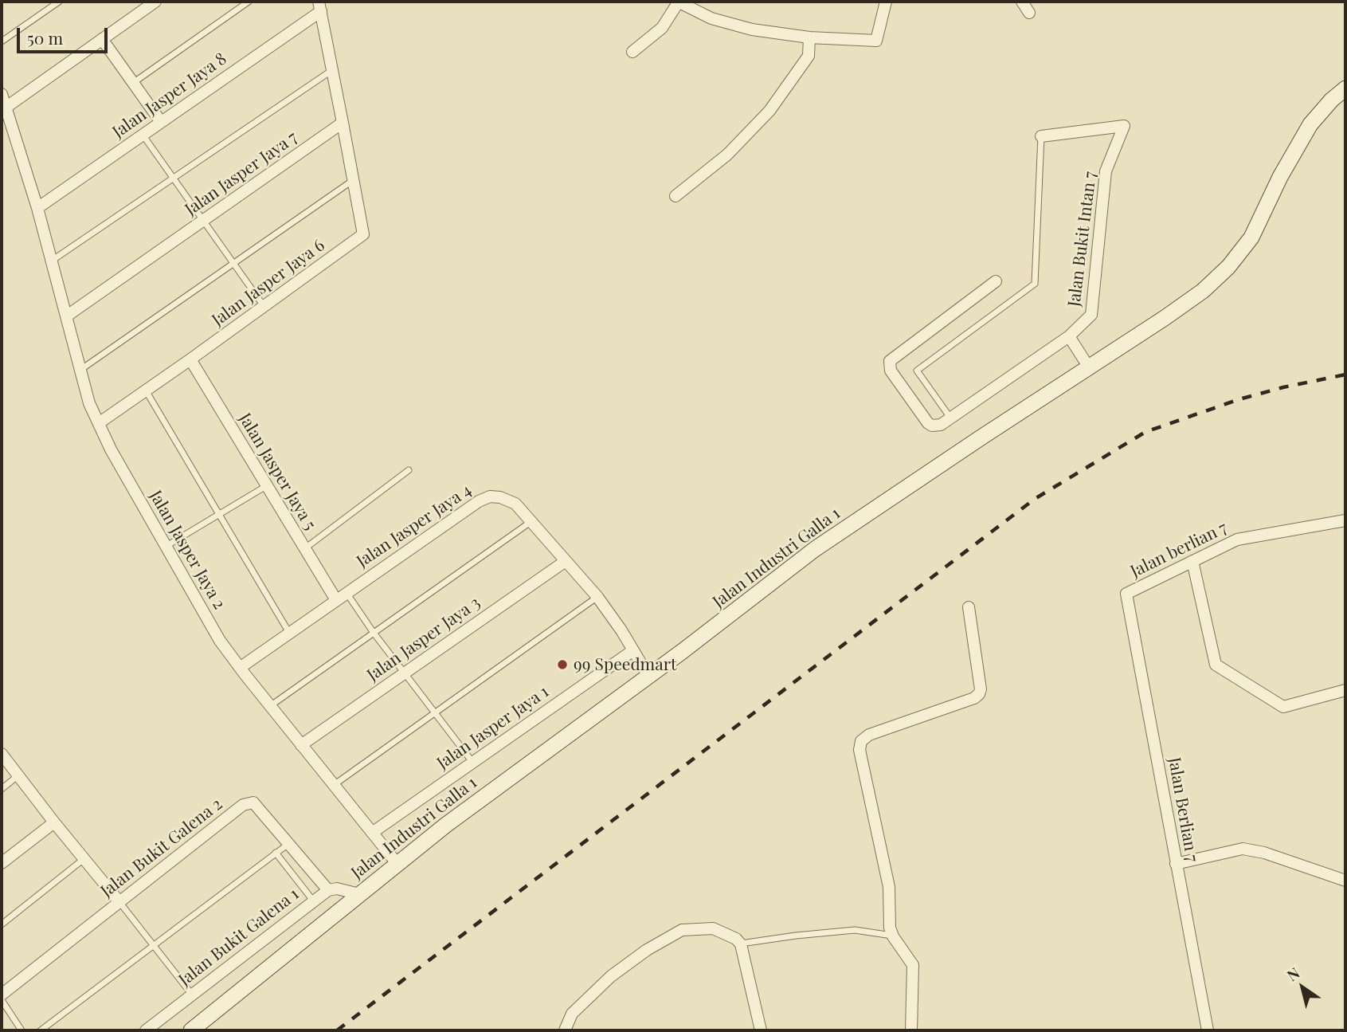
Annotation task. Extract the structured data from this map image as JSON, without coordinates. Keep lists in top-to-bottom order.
{
  "streets": {
    "main road": ["Jalan Industri Galla 1"],
    "street": [
      "Jalan Jasper Jaya 8",
      "Jalan Jasper Jaya 7",
      "Jalan Bukit Intan 7",
      "Jalan Jasper Jaya 6",
      "Jalan Jasper Jaya 5",
      "Jalan Jasper Jaya 4",
      "Jalan Jasper Jaya 2",
      "Jalan berlian 7",
      "Jalan Jasper Jaya 3",
      "Jalan Jasper Jaya 1",
      "Jalan Berlian 7",
      "Jalan Bukit Galena 2",
      "Jalan Bukit Galena 1"
    ]
  },
  "crossings": [
    ["Jalan Jasper Jaya 8", "Jalan Jasper Jaya 2"],
    ["Jalan Jasper Jaya 7", "Jalan Jasper Jaya 6"],
    ["Jalan Jasper Jaya 7", "Jalan Jasper Jaya 2"],
    ["Jalan Jasper Jaya 6", "Jalan Jasper Jaya 5"],
    ["Jalan Jasper Jaya 6", "Jalan Jasper Jaya 2"],
    ["Jalan Jasper Jaya 5", "Jalan Jasper Jaya 4"],
    ["Jalan Jasper Jaya 4", "Jalan Jasper Jaya 2"],
    ["Jalan Jasper Jaya 4", "Jalan Industri Galla 1"],
    ["Jalan Jasper Jaya 4", "Jalan Jasper Jaya 3"],
    ["Jalan Jasper Jaya 4", "Jalan Jasper Jaya 1"],
    ["Jalan Jasper Jaya 2", "Jalan Industri Galla 1"],
    ["Jalan Jasper Jaya 2", "Jalan Jasper Jaya 3"],
    ["Jalan Jasper Jaya 2", "Jalan Jasper Jaya 1"],
    ["Jalan berlian 7", "Jalan Berlian 7"],
    ["Jalan Bukit Galena 2", "Jalan Bukit Galena 1"]
  ],
  "places": ["99 Speedmart"],
  "scale_bar": "50 m",
  "north": "top left"
}
